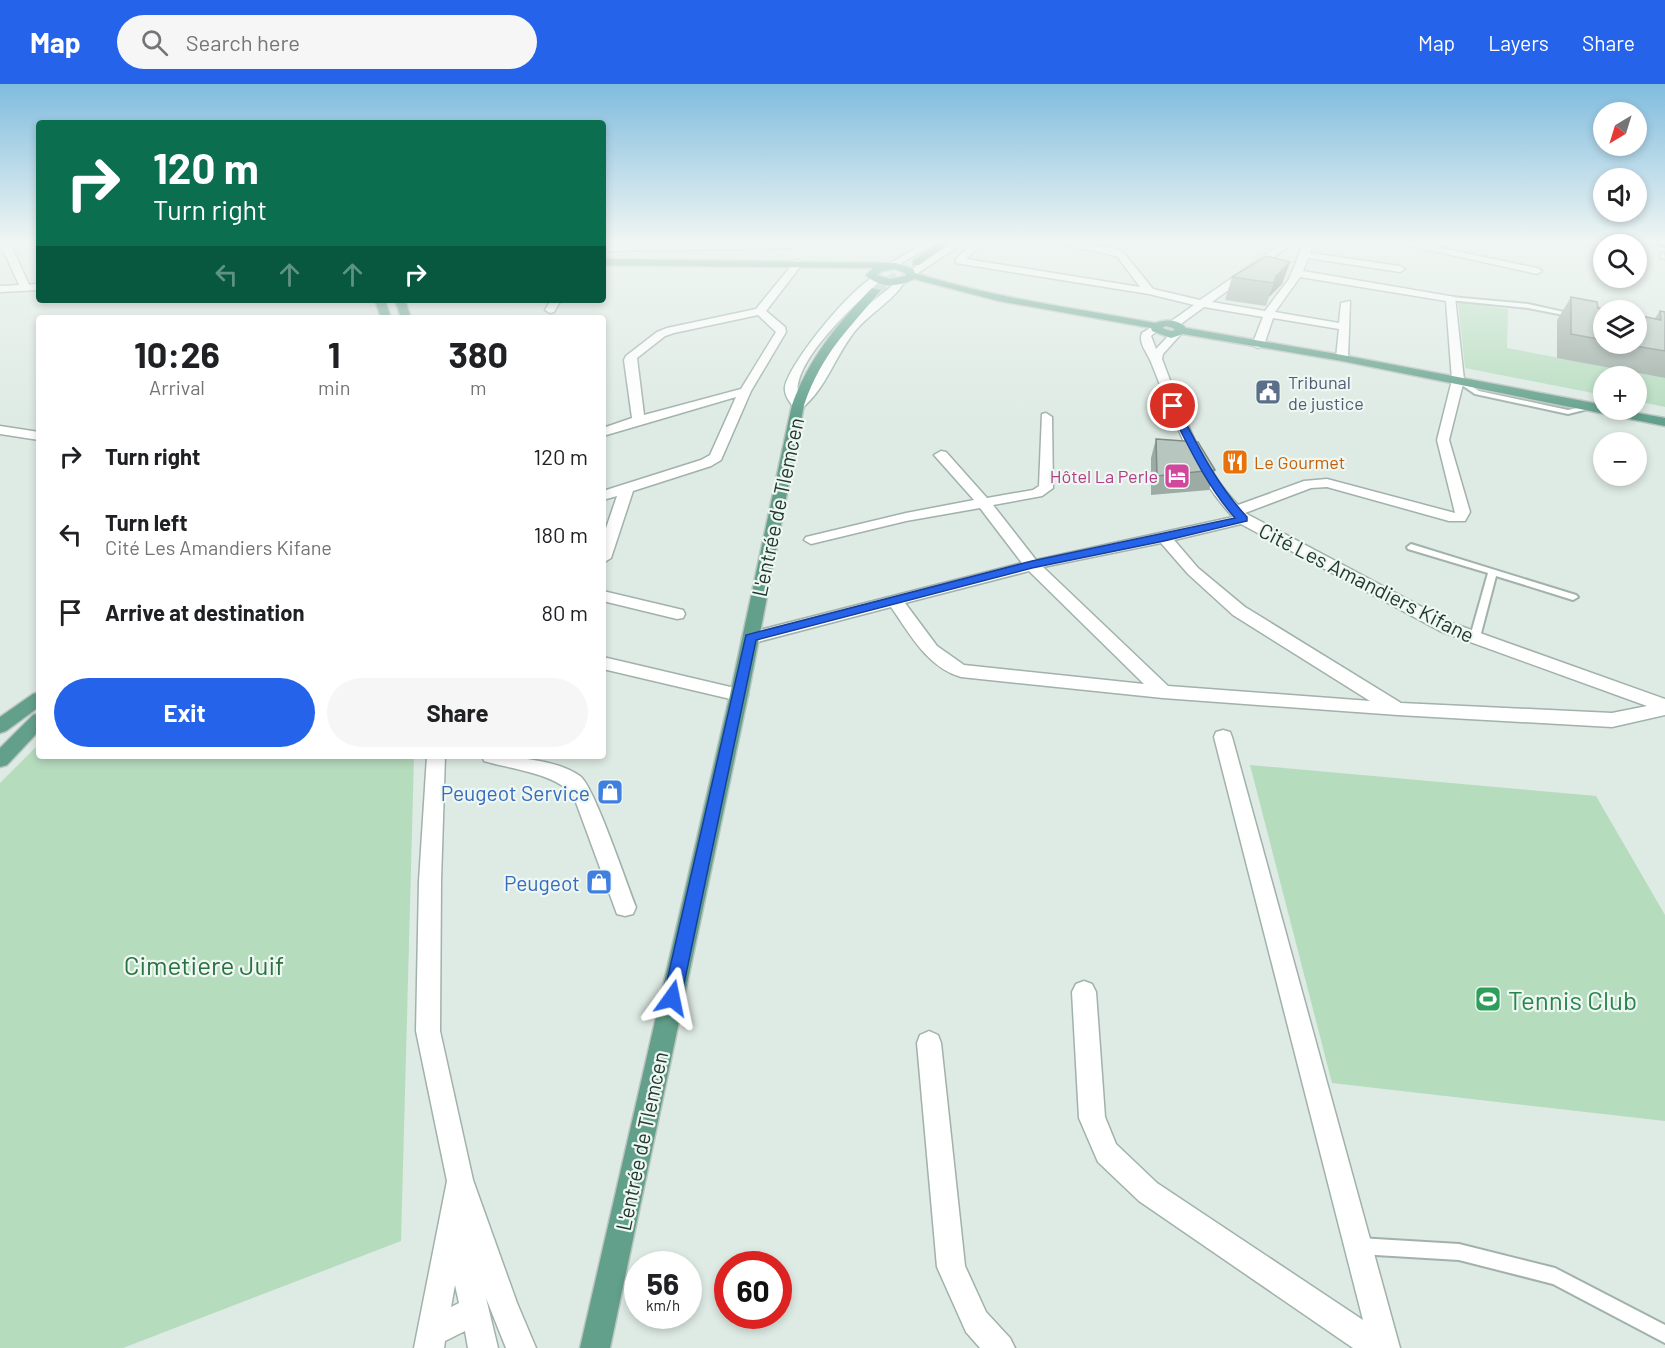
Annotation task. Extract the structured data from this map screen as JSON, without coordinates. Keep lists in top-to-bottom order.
{
  "streets": {
    "main road": ["L'entrée de Tlemcen"],
    "street": ["Cité Les Amandiers Kifane"]
  },
  "parks": ["Cimetiere Juif"],
  "places": {
    "public building": ["Tribunal de justice"],
    "restaurant": ["Le Gourmet"],
    "hotel": ["Hôtel La Perle"],
    "shop": ["Peugeot Service", "Peugeot"],
    "sports": ["Tennis Club"]
  },
  "north": "bottom left",
  "page": {
    "header": "Map",
    "search": "Search here",
    "nav": ["Map", "Layers", "Share"],
    "map_buttons": ["+", "−"],
    "turn": ["120 m", "Turn right"],
    "eta": [
      "10:26",
      "Arrival",
      "1",
      "min",
      "380",
      "m"
    ],
    "list": [
      {
        "name": "Turn right",
        "value": "120 m"
      },
      {
        "name": "Turn left",
        "note": "Cité Les Amandiers Kifane",
        "value": "180 m"
      },
      {
        "name": "Arrive at destination",
        "value": "80 m"
      }
    ],
    "buttons": ["Exit", "Share"],
    "speed": "56 km/h",
    "limit": "60"
  }
}
